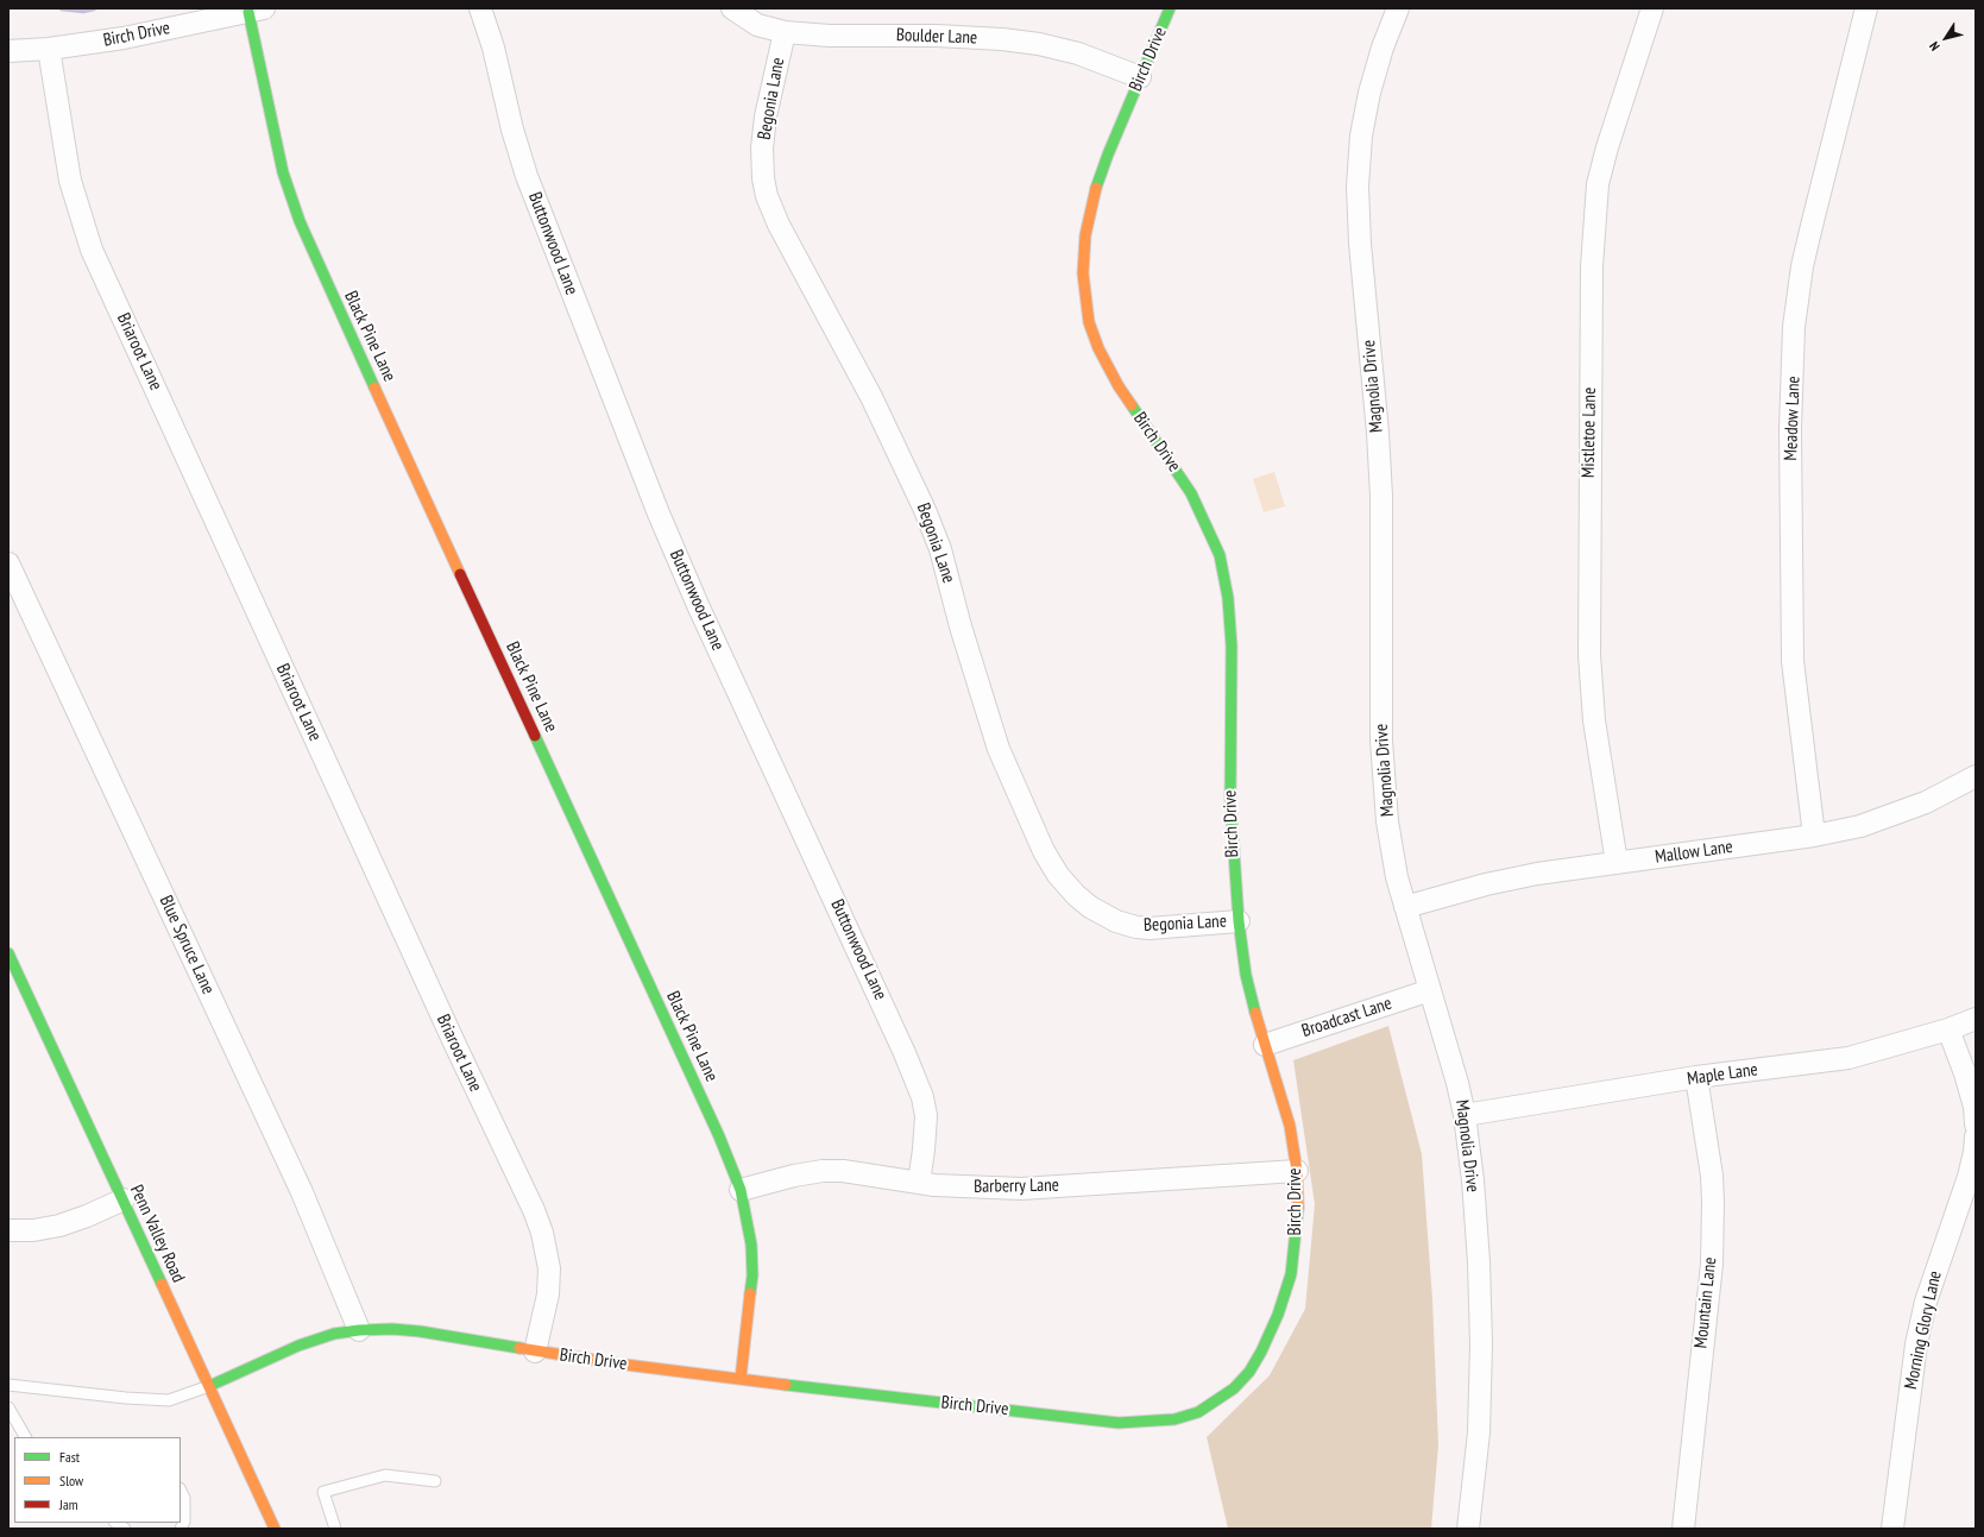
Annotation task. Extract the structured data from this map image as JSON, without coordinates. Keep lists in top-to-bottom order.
{
  "streets": {
    "street": [
      "Birch Drive",
      "Boulder Lane",
      "Begonia Lane",
      "Buttonwood Lane",
      "Black Pine Lane",
      "Briaroot Lane",
      "Magnolia Drive",
      "Meadow Lane",
      "Mistletoe Lane",
      "Mallow Lane",
      "Blue Spruce Lane",
      "Broadcast Lane",
      "Maple Lane",
      "Barberry Lane",
      "Penn Valley Road",
      "Mountain Lane",
      "Morning Glory Lane"
    ]
  },
  "crossings": [
    ["Birch Drive", "Boulder Lane"],
    ["Birch Drive", "Begonia Lane"],
    ["Birch Drive", "Black Pine Lane"],
    ["Birch Drive", "Briaroot Lane"],
    ["Birch Drive", "Blue Spruce Lane"],
    ["Birch Drive", "Broadcast Lane"],
    ["Birch Drive", "Barberry Lane"],
    ["Birch Drive", "Penn Valley Road"],
    ["Boulder Lane", "Begonia Lane"],
    ["Buttonwood Lane", "Barberry Lane"],
    ["Black Pine Lane", "Barberry Lane"],
    ["Magnolia Drive", "Mallow Lane"],
    ["Magnolia Drive", "Broadcast Lane"],
    ["Magnolia Drive", "Maple Lane"],
    ["Meadow Lane", "Mallow Lane"],
    ["Mistletoe Lane", "Mallow Lane"],
    ["Maple Lane", "Mountain Lane"]
  ],
  "legend": ["Fast", "Slow", "Jam"],
  "north": "bottom left"
}
